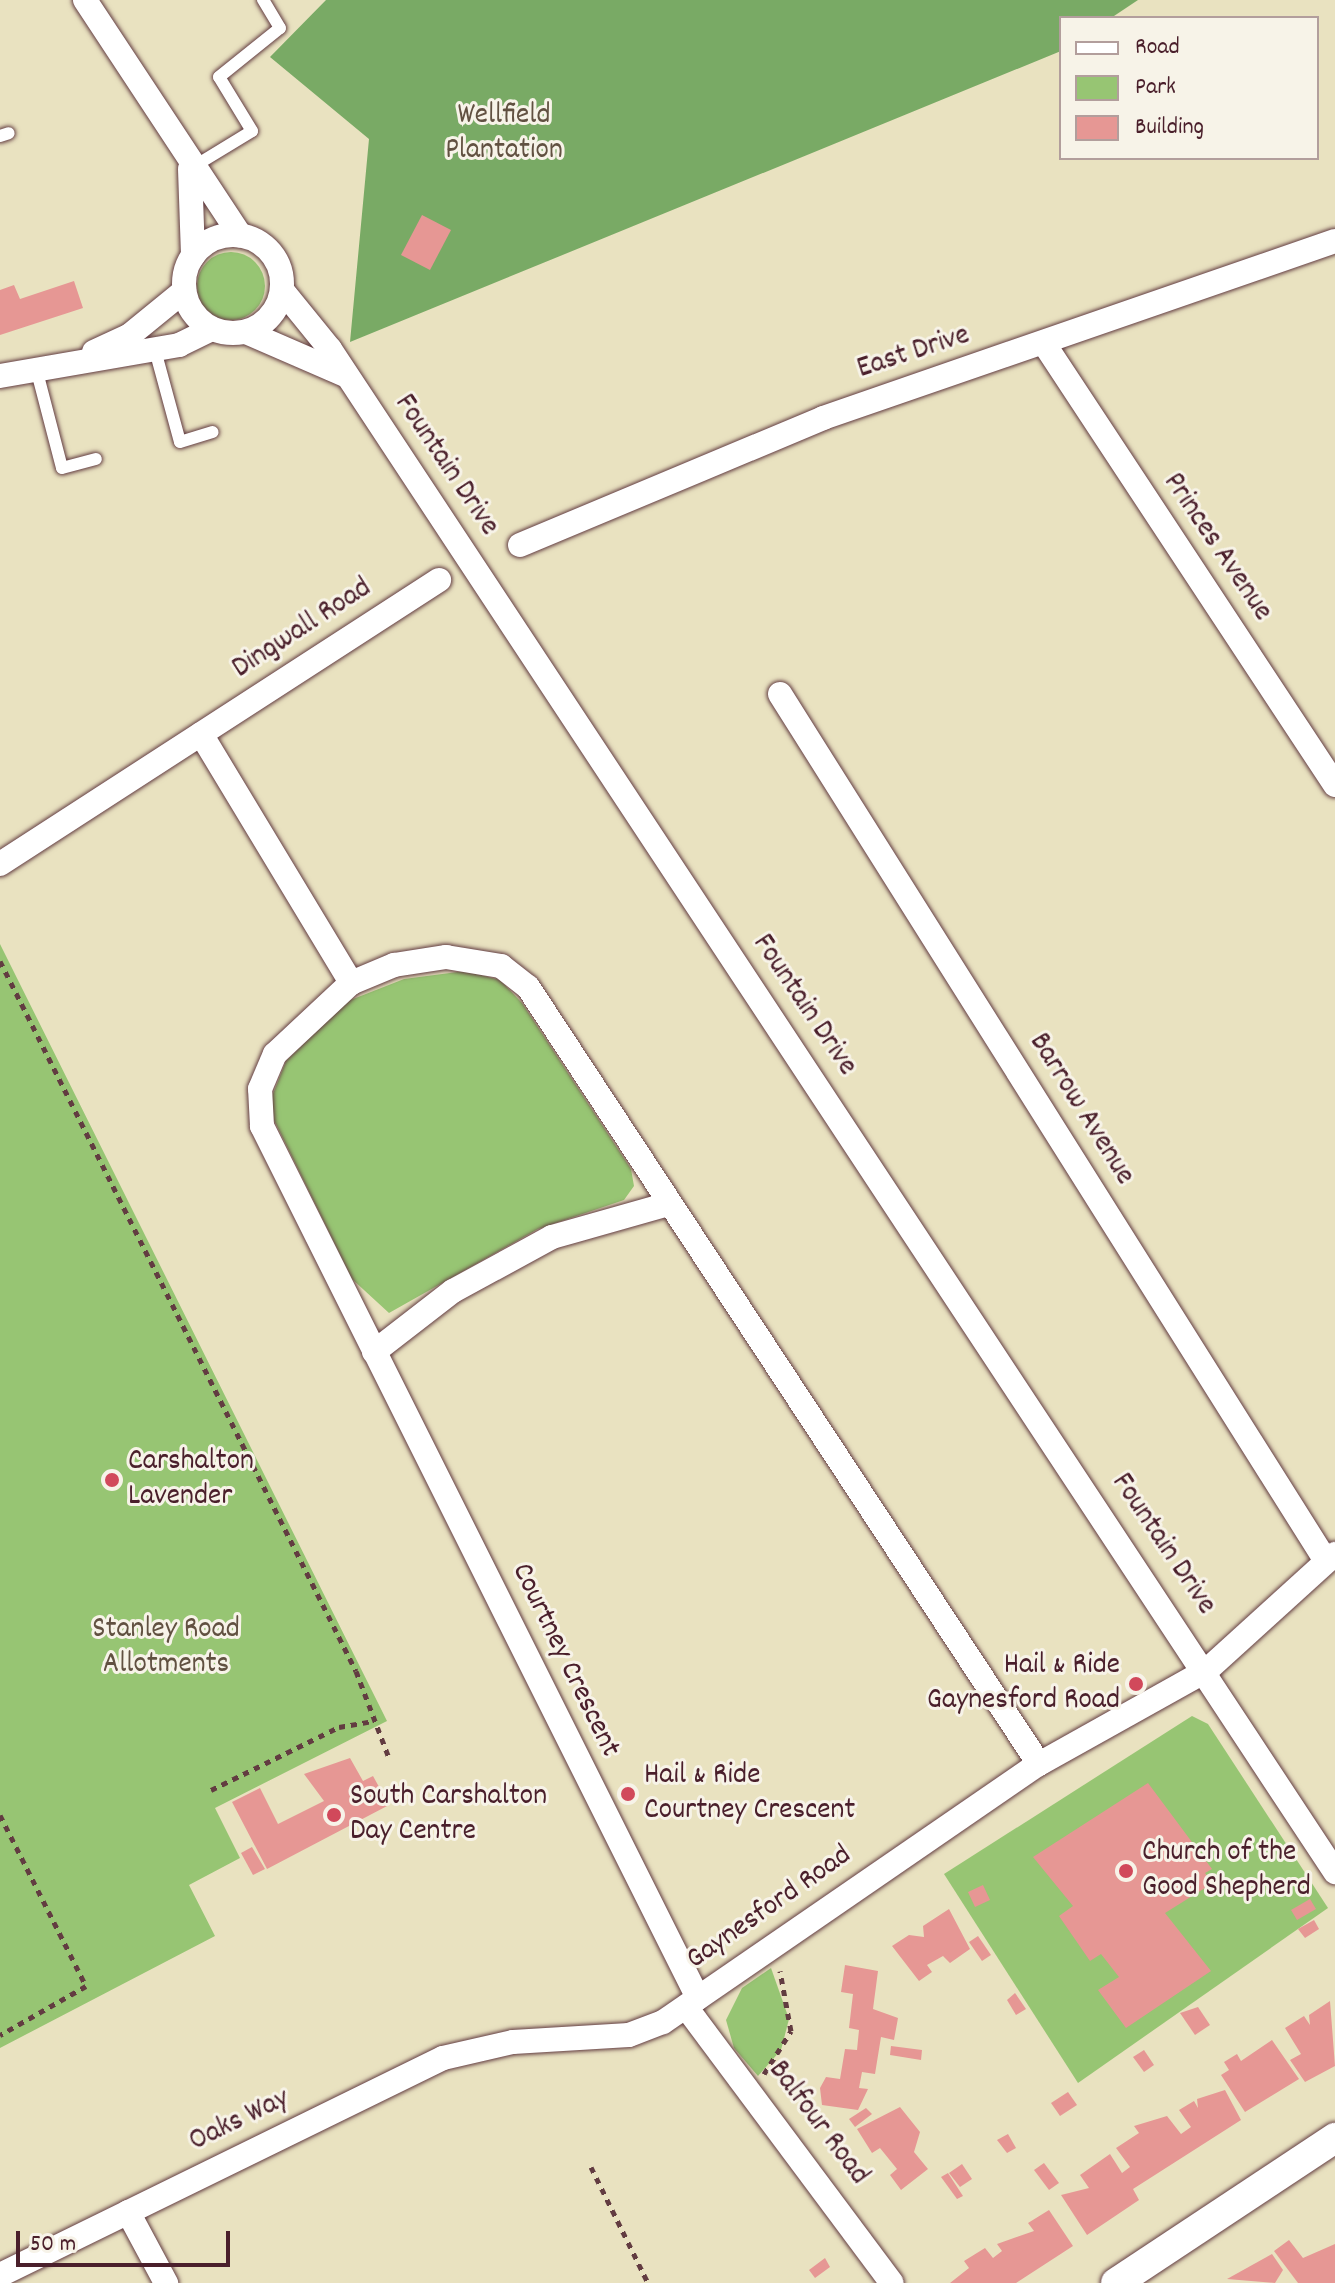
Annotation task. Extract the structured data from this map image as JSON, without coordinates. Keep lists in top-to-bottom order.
{
  "streets": {
    "street": [
      "East Drive",
      "Fountain Drive",
      "Princes Avenue",
      "Dingwall Road",
      "Barrow Avenue",
      "Courtney Crescent",
      "Gaynesford Road",
      "Oaks Way",
      "Balfour Road"
    ]
  },
  "crossings": [
    ["East Drive", "Princes Avenue"],
    ["Fountain Drive", "Gaynesford Road"],
    ["Barrow Avenue", "Gaynesford Road"],
    ["Courtney Crescent", "Gaynesford Road"],
    ["Courtney Crescent", "Balfour Road"],
    ["Gaynesford Road", "Oaks Way"],
    ["Gaynesford Road", "Balfour Road"]
  ],
  "parks": ["Wellfield Plantation", "Stanley Road Allotments"],
  "places": [
    "Carshalton Lavender",
    "Hail & Ride Gaynesford Road",
    "Hail & Ride Courtney Crescent",
    "South Carshalton Day Centre",
    "Church of the Good Shepherd"
  ],
  "legend": ["Road", "Park", "Building"],
  "scale_bar": "50 m"
}
